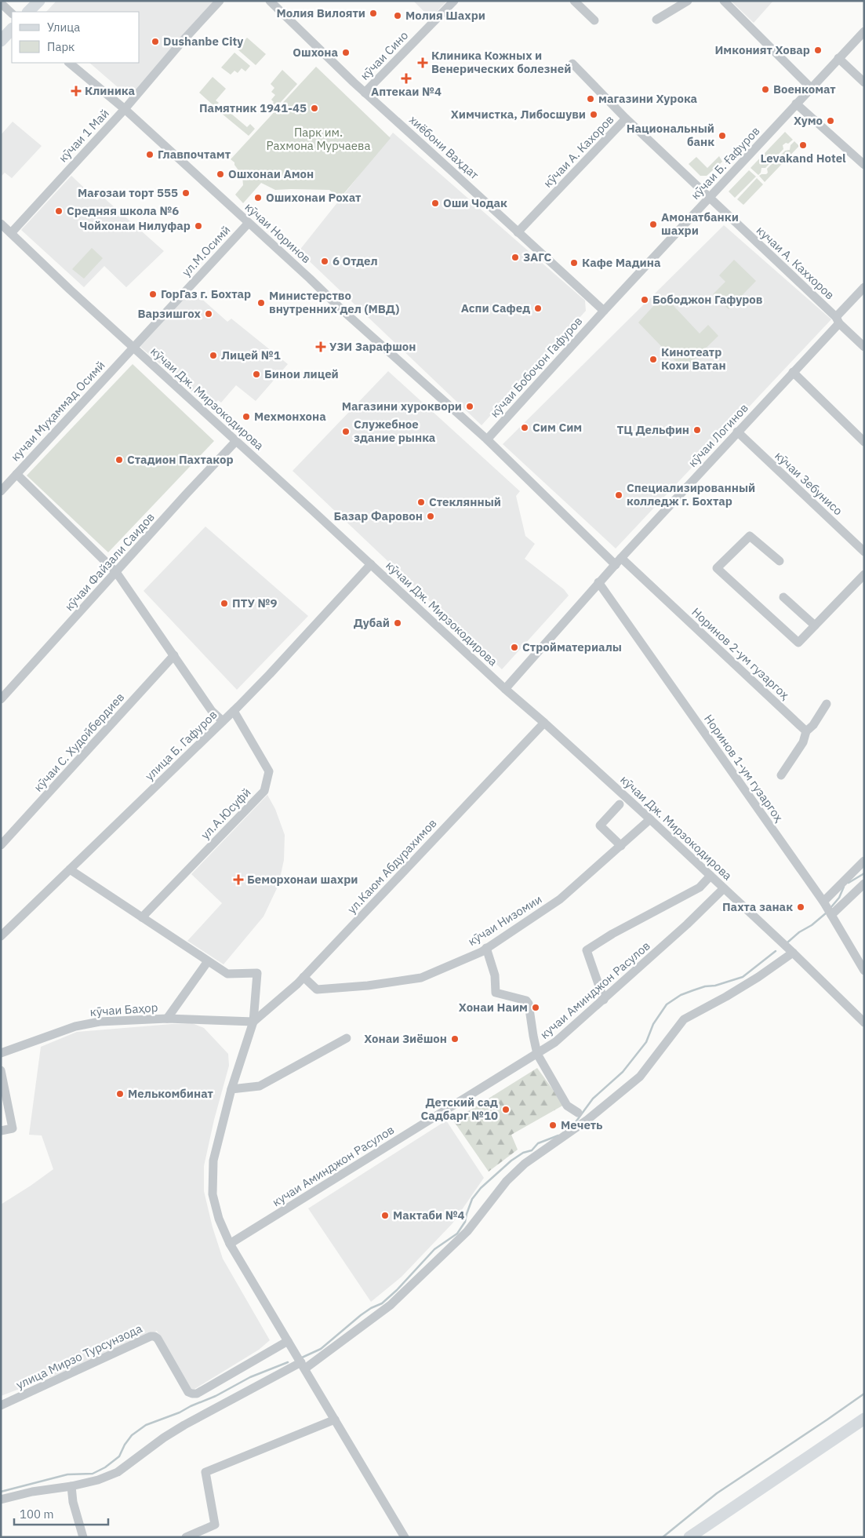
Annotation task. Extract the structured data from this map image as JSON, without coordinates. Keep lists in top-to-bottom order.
{
  "streets": {
    "street": [
      "кӯчаи Сино",
      "кӯчаи 1 Май",
      "хиёбони Ваҳдат",
      "кӯчаи А. Кахоров",
      "кӯчаи Б. Ғафуров",
      "кӯчаи Норинов",
      "ул.М.Осимй",
      "кучаи А. Каххоров",
      "кӯчаи Бобоҷон Гафуров",
      "кӯчаи Дж. Мирзокодирова",
      "кучаи Муҳаммад Осимй",
      "кӯчаи Логинов",
      "кӯчаи Зебунисо",
      "кӯчаи Файзали Саидов",
      "Норинов 2-ум гузаргоҳ",
      "кӯчаи С. Худойбердиев",
      "улица Б. Гафуров",
      "Норинов 1-ум гузаргоҳ",
      "ул.А.Юсуфй",
      "ул.Каюм Абдурахимов",
      "кӯчаи Низомии",
      "кучаи Аминджон Расулов",
      "кӯчаи Баҳор",
      "улица Мирзо Турсунзода"
    ]
  },
  "crossings": [
    ["кӯчаи Сино", "хиёбони Ваҳдат"],
    ["кӯчаи 1 Май", "кӯчаи Норинов"],
    ["кӯчаи 1 Май", "кӯчаи Дж. Мирзокодирова"],
    ["хиёбони Ваҳдат", "кӯчаи А. Кахоров"],
    ["хиёбони Ваҳдат", "кӯчаи Б. Ғафуров"],
    ["хиёбони Ваҳдат", "кӯчаи Бобоҷон Гафуров"],
    ["кӯчаи А. Кахоров", "кӯчаи Б. Ғафуров"],
    ["кӯчаи А. Кахоров", "кучаи А. Каххоров"],
    ["кӯчаи Б. Ғафуров", "кучаи А. Каххоров"],
    ["кӯчаи Б. Ғафуров", "кӯчаи Бобоҷон Гафуров"],
    ["кӯчаи Норинов", "ул.М.Осимй"],
    ["кӯчаи Норинов", "кӯчаи Бобоҷон Гафуров"],
    ["кӯчаи Норинов", "кӯчаи Логинов"],
    ["кӯчаи Норинов", "Норинов 2-ум гузаргоҳ"],
    ["ул.М.Осимй", "кӯчаи Дж. Мирзокодирова"],
    ["ул.М.Осимй", "кучаи Муҳаммад Осимй"],
    ["кучаи А. Каххоров", "кӯчаи Логинов"],
    ["кӯчаи Дж. Мирзокодирова", "кучаи Муҳаммад Осимй"],
    ["кӯчаи Дж. Мирзокодирова", "кӯчаи Файзали Саидов"],
    ["кӯчаи Дж. Мирзокодирова", "улица Б. Гафуров"],
    ["кӯчаи Дж. Мирзокодирова", "ул.Каюм Абдурахимов"],
    ["кӯчаи Дж. Мирзокодирова", "кӯчаи Низомии"],
    ["кӯчаи Дж. Мирзокодирова", "кучаи Аминджон Расулов"],
    ["кӯчаи Логинов", "кӯчаи Зебунисо"],
    ["кӯчаи Логинов", "Норинов 2-ум гузаргоҳ"],
    ["кӯчаи Логинов", "Норинов 1-ум гузаргоҳ"],
    ["улица Б. Гафуров", "ул.А.Юсуфй"],
    ["ул.Каюм Абдурахимов", "кӯчаи Низомии"],
    ["ул.Каюм Абдурахимов", "кӯчаи Баҳор"]
  ],
  "parks": ["Парк им. Рахмона Мурчаева"],
  "places": {
    "other": [
      "Молия Вилояти",
      "Молия Шахри",
      "Dushanbe City",
      "Имконият Ховар",
      "Ошхона",
      "Военкомат",
      "магазини Хурока",
      "Памятник 1941-45",
      "Химчистка, Либосшуви",
      "Хумо",
      "Национальный банк",
      "Levakand Hotel",
      "Главпочтамт",
      "Ошхонаи Амон",
      "Мағозаи торт 555",
      "Ошихонаи Рохат",
      "Оши Чодак",
      "Средняя школа №6",
      "Амонатбанки шахри",
      "Чойхонаи Нилуфар",
      "ЗАГС",
      "6 Отдел",
      "Кафе Мадина",
      "ГорГаз г. Бохтар",
      "Бободжон Гафуров",
      "Министерство внутренних дел (МВД)",
      "Аспи Сафед",
      "Варзишгох",
      "Лицей №1",
      "Кинотеатр Кохи Ватан",
      "Бинои лицей",
      "Магазини хуроквори",
      "Мехмонхона",
      "Сим Сим",
      "ТЦ Дельфин",
      "Служебное здание рынка",
      "Стадион Пахтакор",
      "Специализированный колледж г. Бохтар",
      "Стеклянный",
      "Базар Фаровон",
      "ПТУ №9",
      "Дубай",
      "Стройматериалы",
      "Пахта занак",
      "Хонаи Наим",
      "Хонаи Зиёшон",
      "Мелькомбинат",
      "Детский сад Садбарг №10",
      "Мечеть",
      "Мактаби №4"
    ],
    "health": [
      "Клиника Кожных и Венерических болезней",
      "Аптекаи №4",
      "Клиника",
      "УЗИ Зарафшон",
      "Беморхонаи шахри"
    ]
  },
  "legend": ["Улица", "Парк"],
  "scale_bar": "100 m"
}
